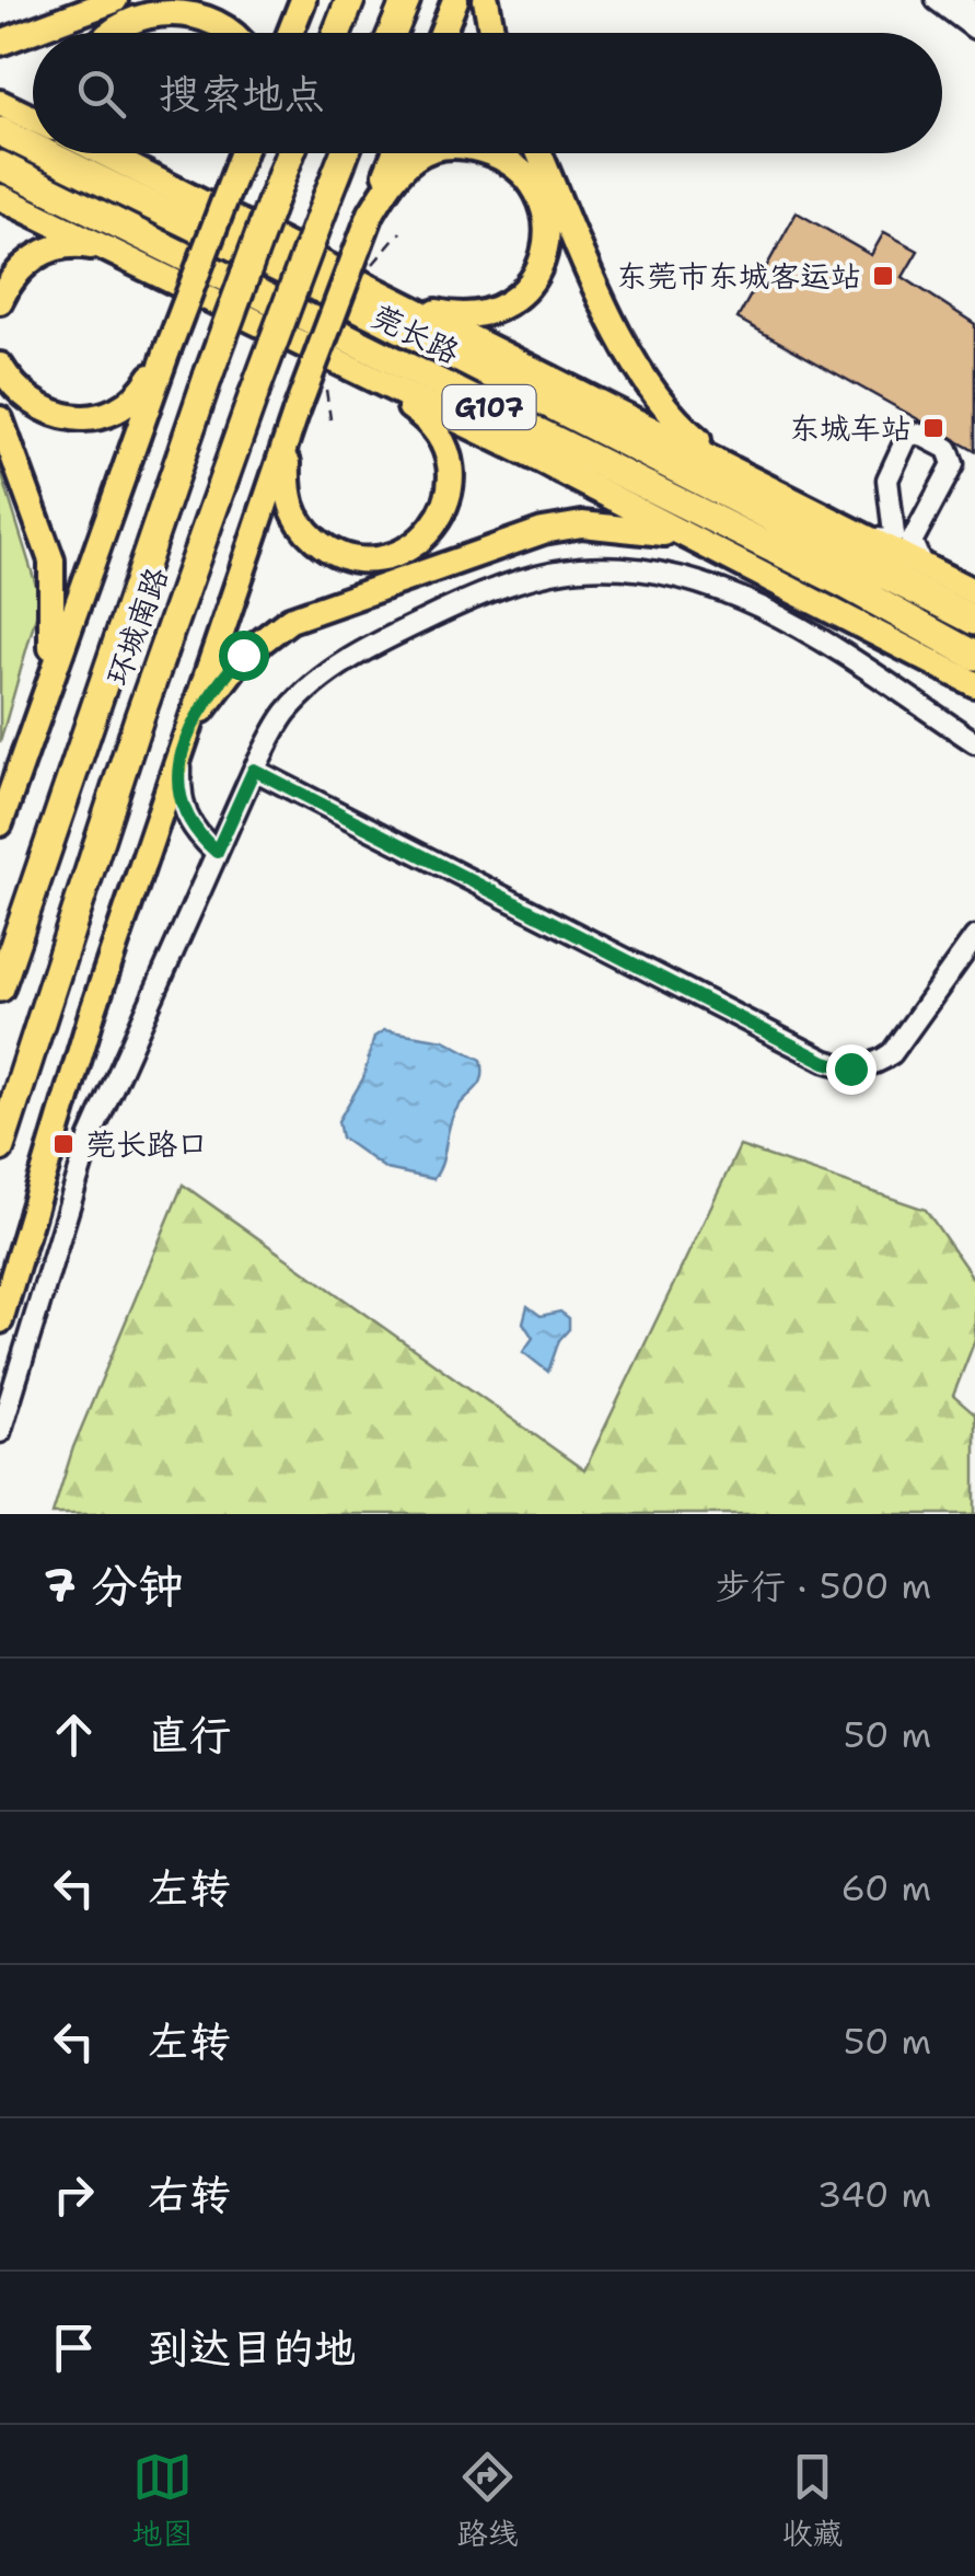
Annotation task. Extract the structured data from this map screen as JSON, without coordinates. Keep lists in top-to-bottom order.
{
  "streets": {
    "highway": ["莞长路", "G107", "环城南路"]
  },
  "places": {
    "transit": ["东莞市东城客运站", "东城车站", "莞长路口"]
  },
  "page": {
    "search": "搜索地点",
    "heading": ["7 分钟", "步行 · 500 m"],
    "list": [
      ["直行", "50 m"],
      ["左转", "60 m"],
      ["左转", "50 m"],
      ["右转", "340 m"],
      "到达目的地"
    ],
    "nav": ["地图", "路线", "收藏"]
  }
}
